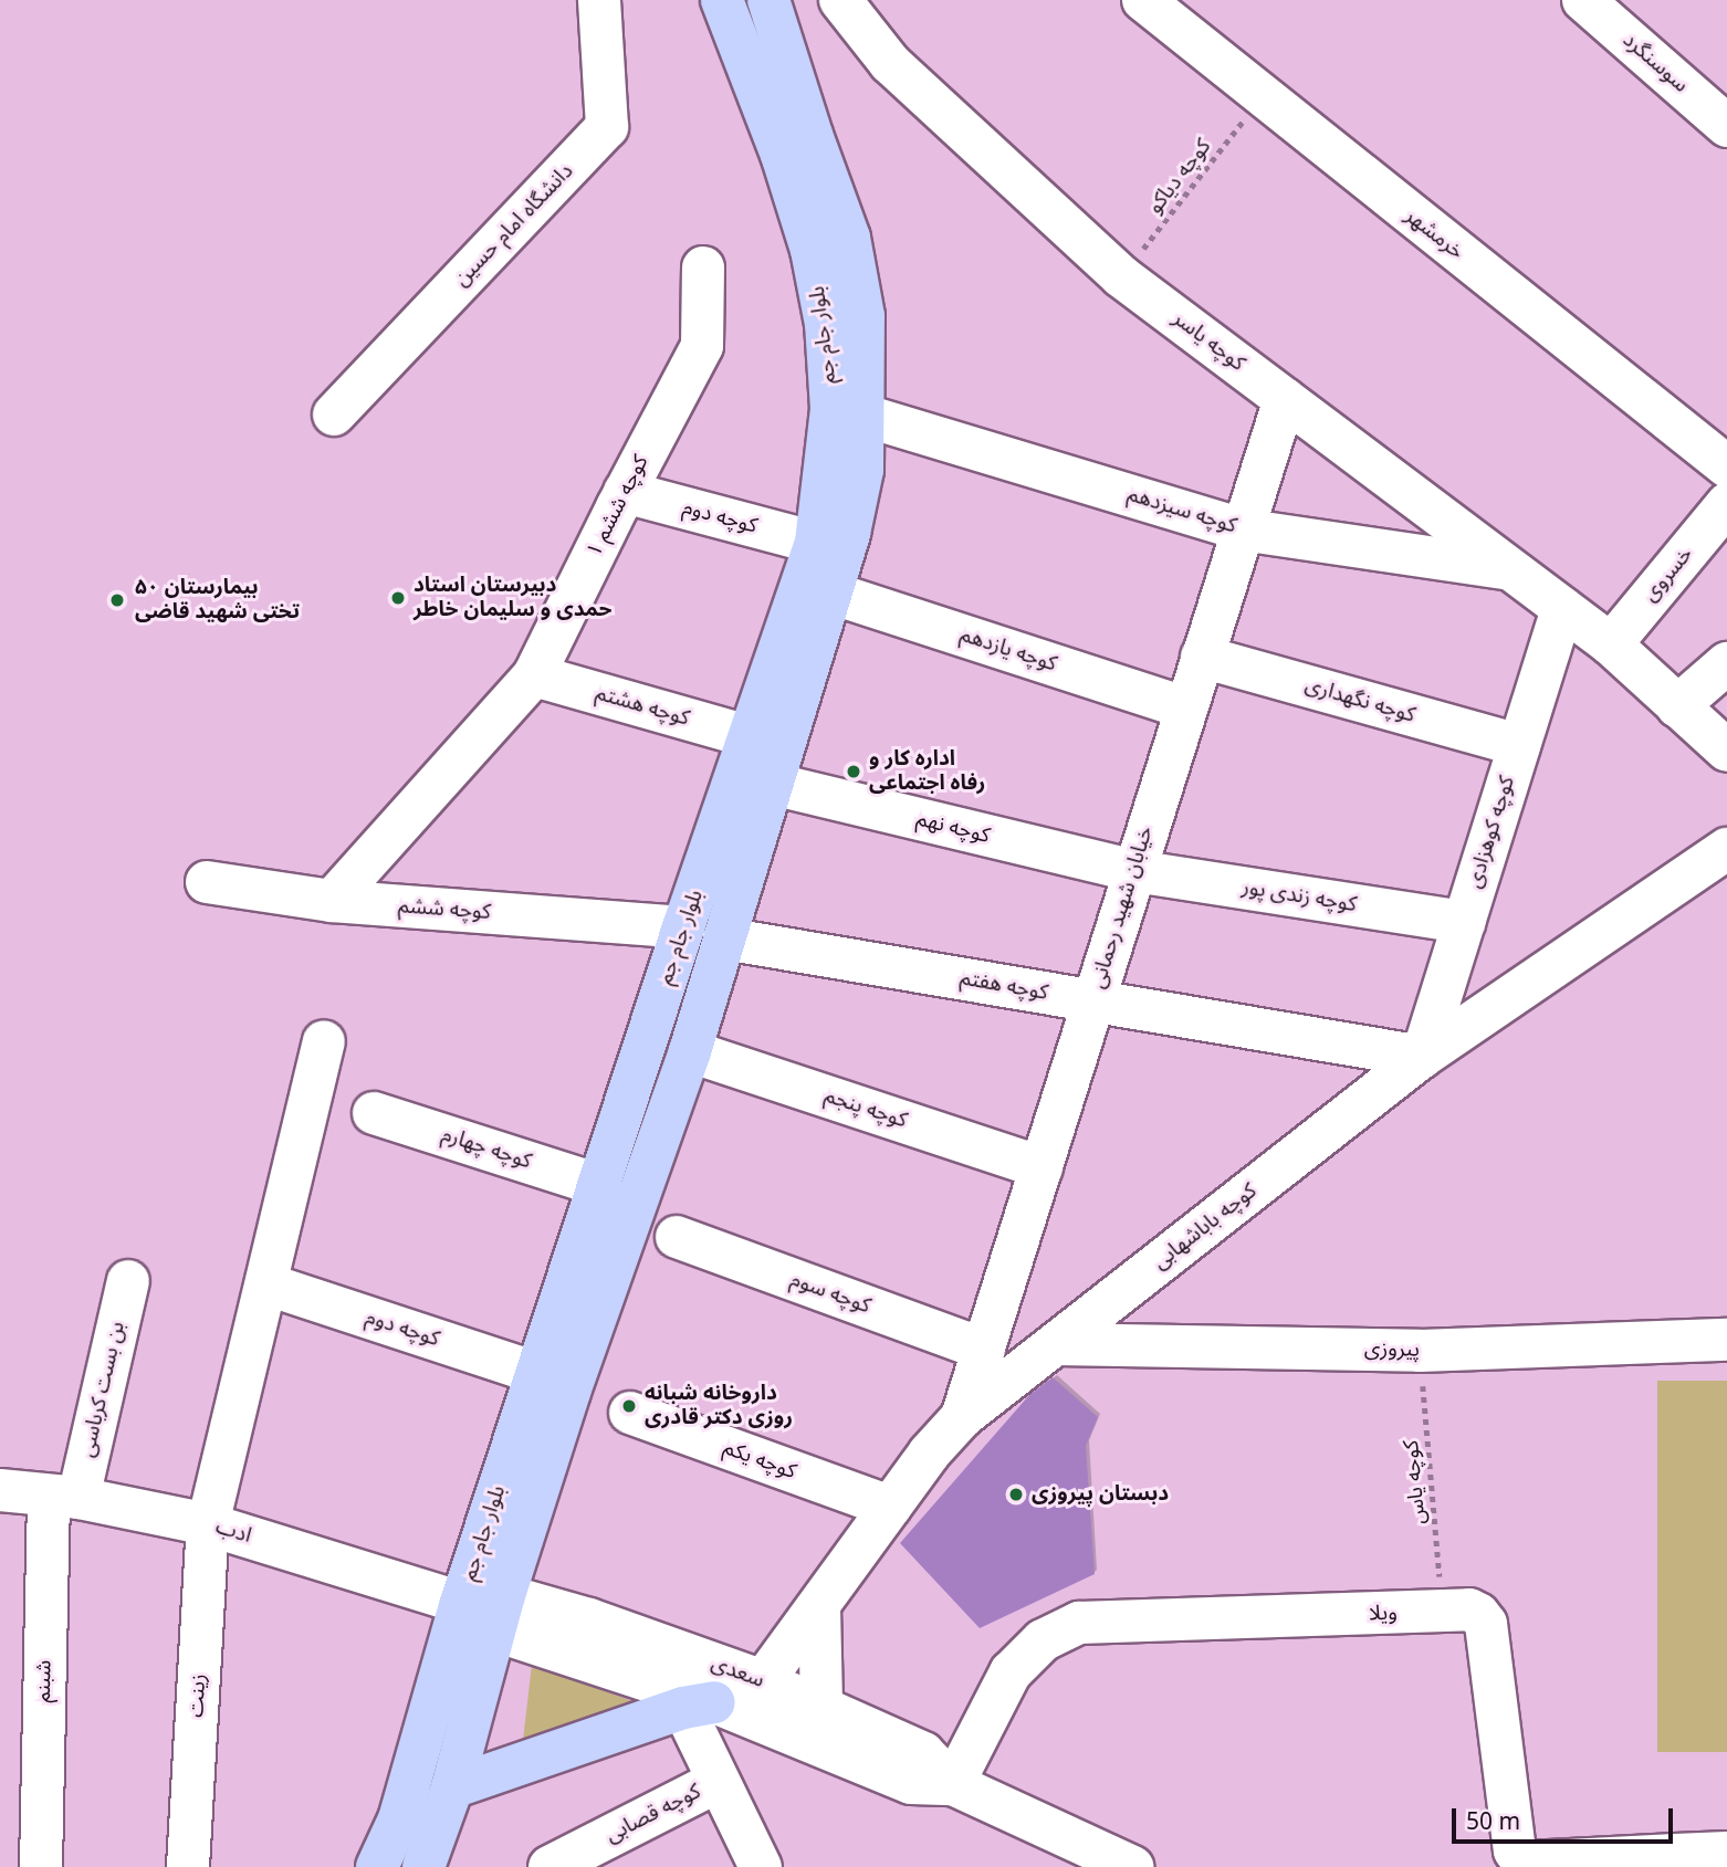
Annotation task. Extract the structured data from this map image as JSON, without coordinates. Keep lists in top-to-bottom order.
{
  "streets": {
    "main road": ["بلوار جام جم"],
    "street": [
      "سوسنگرد",
      "دانشگاه امام حسین",
      "خرمشهر",
      "کوچه یاسر",
      "کوچه ششم ۱",
      "کوچه سیزدهم",
      "کوچه دوم",
      "خسروی",
      "کوچه یازدهم",
      "کوچه نگهداری",
      "کوچه هشتم",
      "کوچه نهم",
      "کوچه کوهزادی",
      "کوچه زندی پور",
      "خیابان شهید رحمانی",
      "کوچه ششم",
      "کوچه هفتم",
      "کوچه پنجم",
      "کوچه چهارم",
      "کوچه باباشهابی",
      "کوچه سوم",
      "پیروزی",
      "بن بست کرباسی",
      "کوچه یکم",
      "ادب",
      "ویلا",
      "سعدی",
      "شبنم",
      "زینت",
      "کوچه قصابی"
    ],
    "path": ["کوچه دیاکو", "کوچه یاس"]
  },
  "crossings": [
    ["کوچه دیاکو", "خرمشهر"],
    ["کوچه دیاکو", "کوچه یاسر"],
    ["بلوار جام جم", "کوچه سیزدهم"],
    ["بلوار جام جم", "کوچه دوم"],
    ["بلوار جام جم", "کوچه یازدهم"],
    ["بلوار جام جم", "کوچه هشتم"],
    ["بلوار جام جم", "کوچه نهم"],
    ["بلوار جام جم", "کوچه ششم"],
    ["بلوار جام جم", "کوچه هفتم"],
    ["بلوار جام جم", "کوچه پنجم"],
    ["بلوار جام جم", "کوچه چهارم"],
    ["بلوار جام جم", "ادب"],
    ["بلوار جام جم", "سعدی"],
    ["کوچه یاسر", "کوچه سیزدهم"],
    ["کوچه یاسر", "خسروی"],
    ["کوچه یاسر", "کوچه کوهزادی"],
    ["کوچه یاسر", "خیابان شهید رحمانی"],
    ["کوچه ششم ۱", "کوچه دوم"],
    ["کوچه ششم ۱", "کوچه هشتم"],
    ["کوچه ششم ۱", "کوچه ششم"],
    ["کوچه سیزدهم", "خیابان شهید رحمانی"],
    ["کوچه دوم", "زینت"],
    ["کوچه یازدهم", "خیابان شهید رحمانی"],
    ["کوچه نگهداری", "کوچه کوهزادی"],
    ["کوچه نگهداری", "خیابان شهید رحمانی"],
    ["کوچه نهم", "کوچه زندی پور"],
    ["کوچه نهم", "خیابان شهید رحمانی"],
    ["کوچه کوهزادی", "کوچه زندی پور"],
    ["کوچه کوهزادی", "کوچه هفتم"],
    ["کوچه کوهزادی", "کوچه باباشهابی"],
    ["کوچه زندی پور", "خیابان شهید رحمانی"],
    ["خیابان شهید رحمانی", "کوچه هفتم"],
    ["خیابان شهید رحمانی", "کوچه پنجم"],
    ["خیابان شهید رحمانی", "کوچه باباشهابی"],
    ["خیابان شهید رحمانی", "کوچه سوم"],
    ["کوچه هفتم", "کوچه باباشهابی"],
    ["کوچه باباشهابی", "پیروزی"],
    ["کوچه باباشهابی", "کوچه یکم"],
    ["کوچه باباشهابی", "سعدی"],
    ["پیروزی", "کوچه یاس"],
    ["بن بست کرباسی", "ادب"],
    ["بن بست کرباسی", "شبنم"],
    ["کوچه یاس", "ویلا"],
    ["ادب", "شبنم"],
    ["ادب", "زینت"],
    ["ویلا", "سعدی"]
  ],
  "places": [
    "دبیرستان استاد حمدی و سلیمان خاطر",
    "بیمارستان ۵۰ تختی شهید قاضی",
    "اداره کار و رفاه اجتماعی",
    "داروخانه شبانه روزی دکتر قادری",
    "دبستان پیروزی"
  ],
  "scale_bar": "50 m"
}
